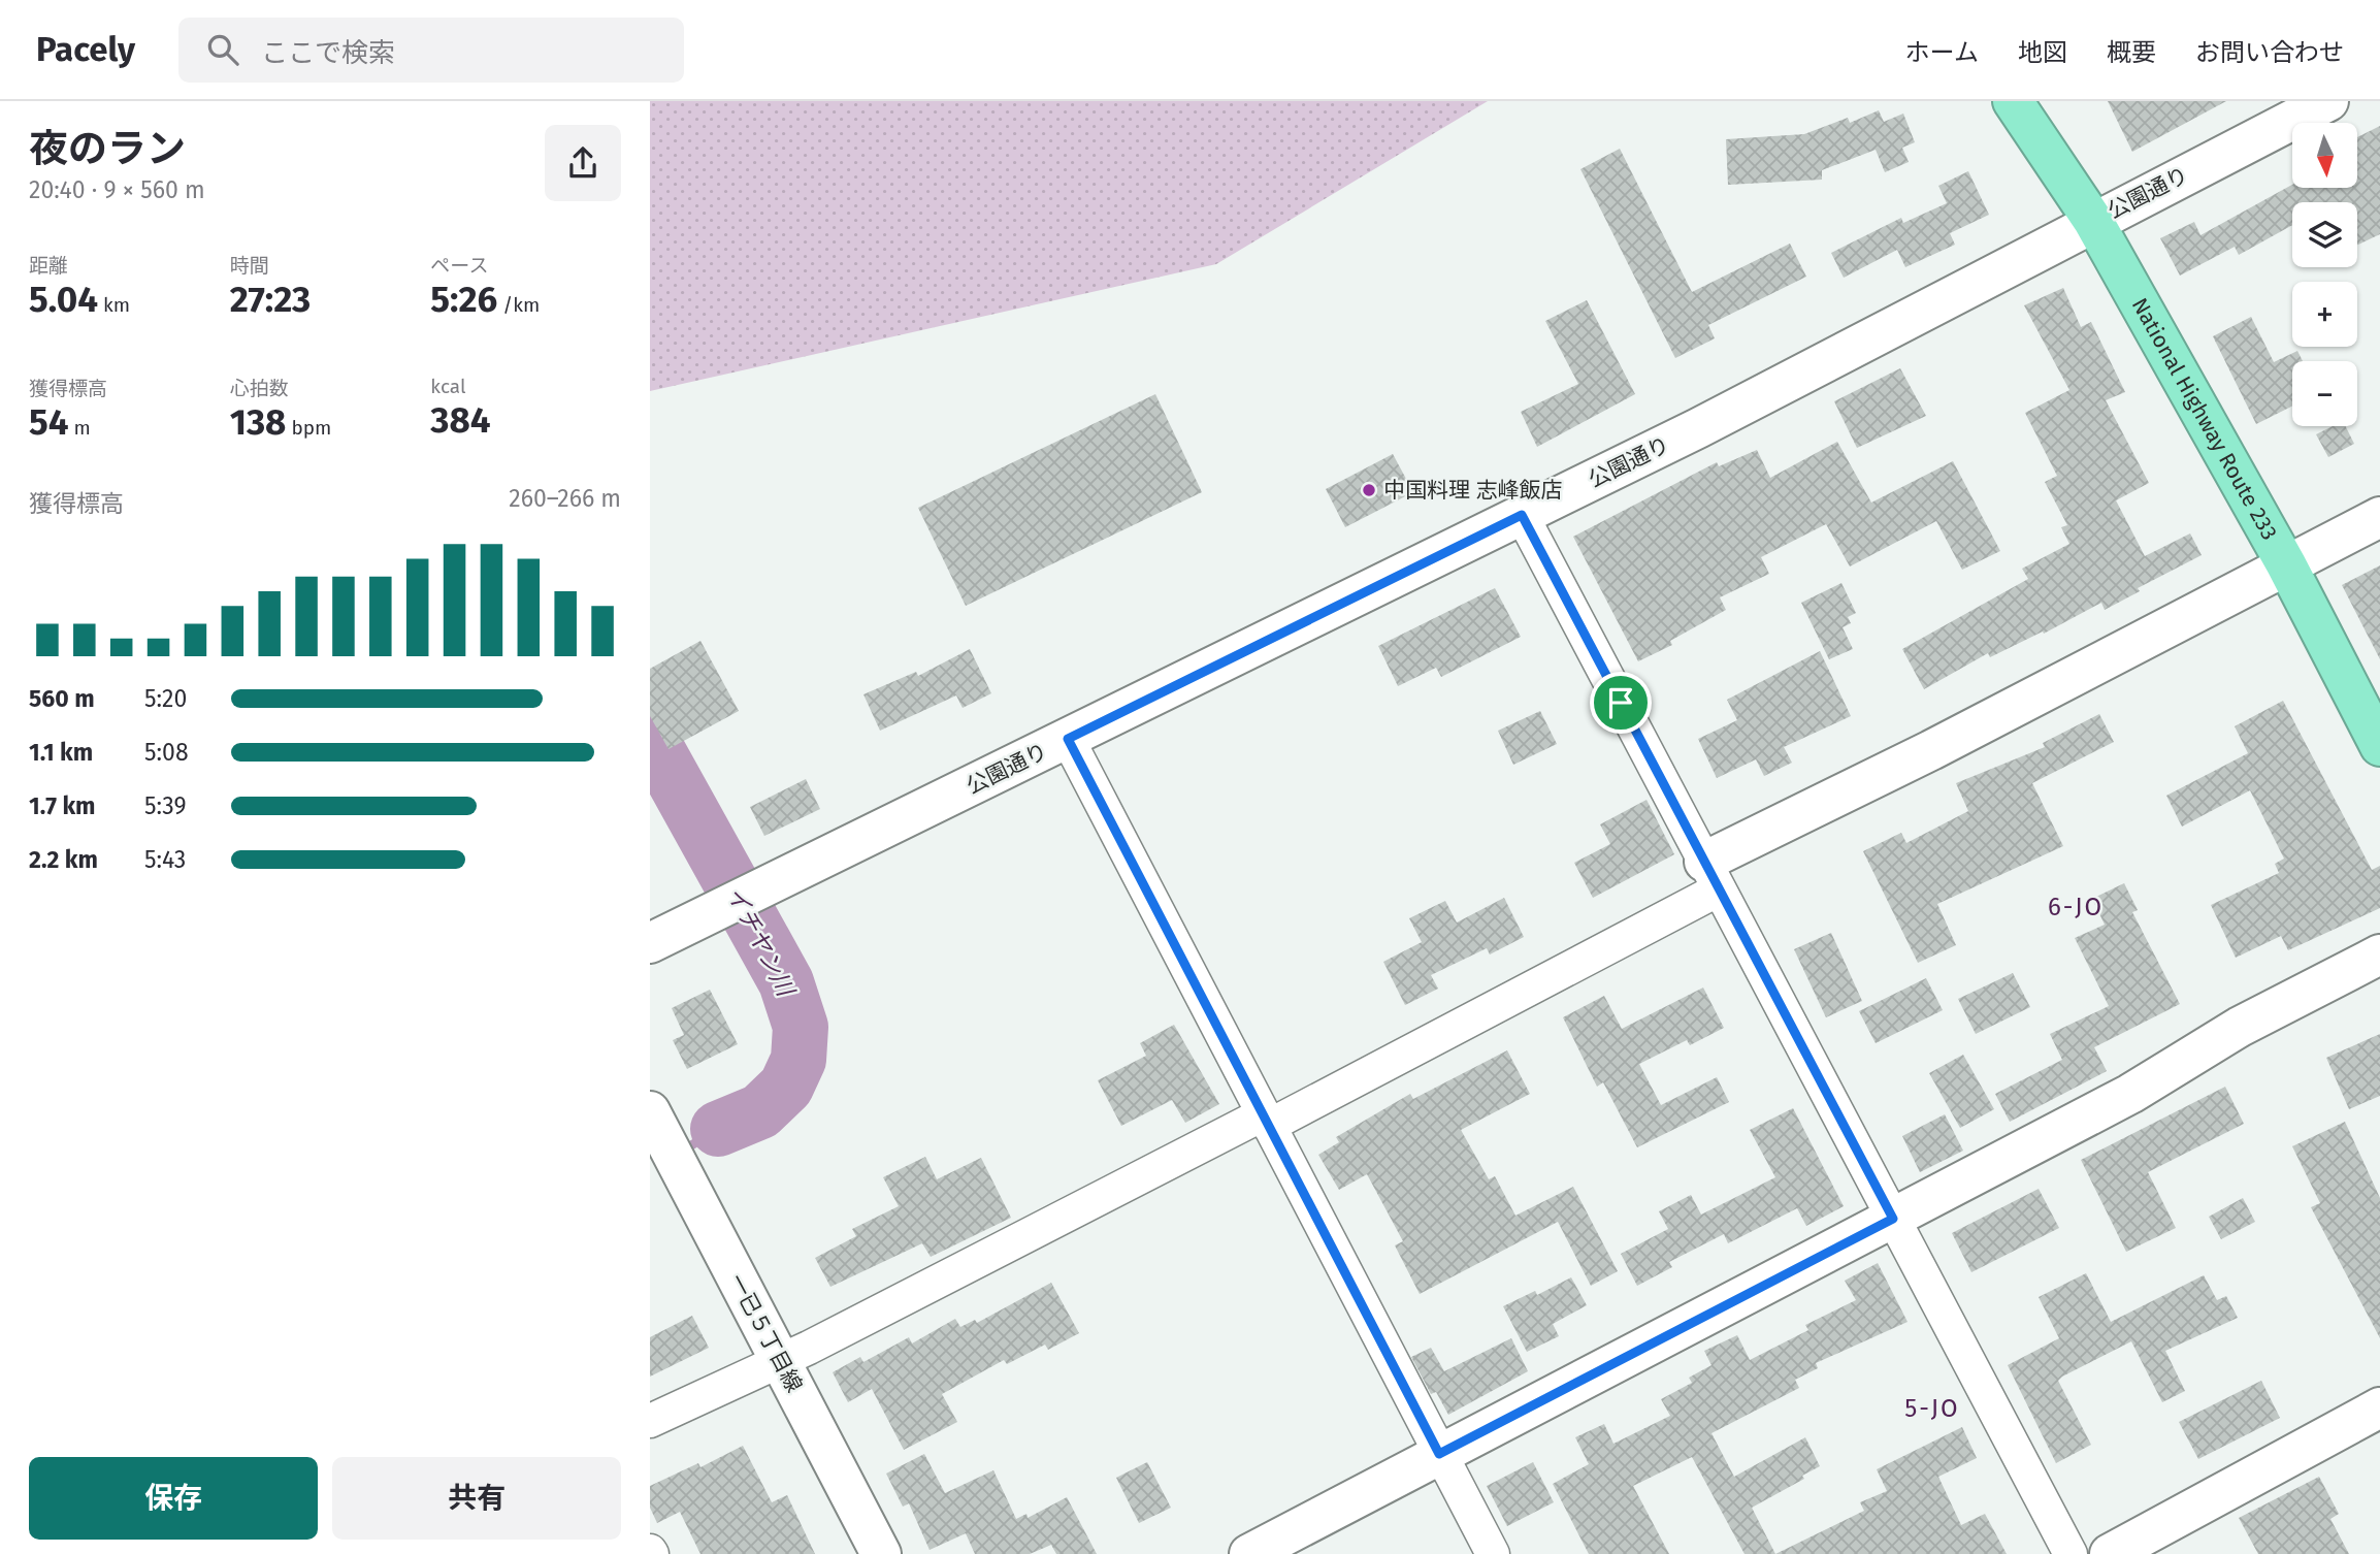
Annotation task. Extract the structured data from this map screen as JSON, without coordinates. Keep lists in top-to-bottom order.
{
  "streets": {
    "highway": ["National Highway Route 233"],
    "street": ["公園通り", "一已５丁目線"]
  },
  "crossings": [
    ["公園通り", "National Highway Route 233"]
  ],
  "districts": ["6-JO", "5-JO"],
  "water": ["イチヤン川"],
  "places": ["中国料理 志峰飯店"],
  "north": "bottom",
  "page": {
    "header": "Pacely",
    "search": "ここで検索",
    "nav": [
      "ホーム",
      "地図",
      "概要",
      "お問い合わせ"
    ],
    "heading": ["夜のラン", "20:40 · 9 × 560 m"],
    "map_buttons": ["+", "−"],
    "stats": [
      ["距離", "5.04 km"],
      ["時間", "27:23"],
      ["ペース", "5:26 /km"],
      ["獲得標高", "54 m"],
      ["心拍数", "138 bpm"],
      ["kcal", "384"]
    ],
    "chart": ["獲得標高", "260–266 m"],
    "list": [
      {
        "name": "560 m",
        "note": "5:20"
      },
      {
        "name": "1.1 km",
        "note": "5:08"
      },
      {
        "name": "1.7 km",
        "note": "5:39"
      },
      {
        "name": "2.2 km",
        "note": "5:43"
      }
    ],
    "buttons": ["保存", "共有"]
  }
}
